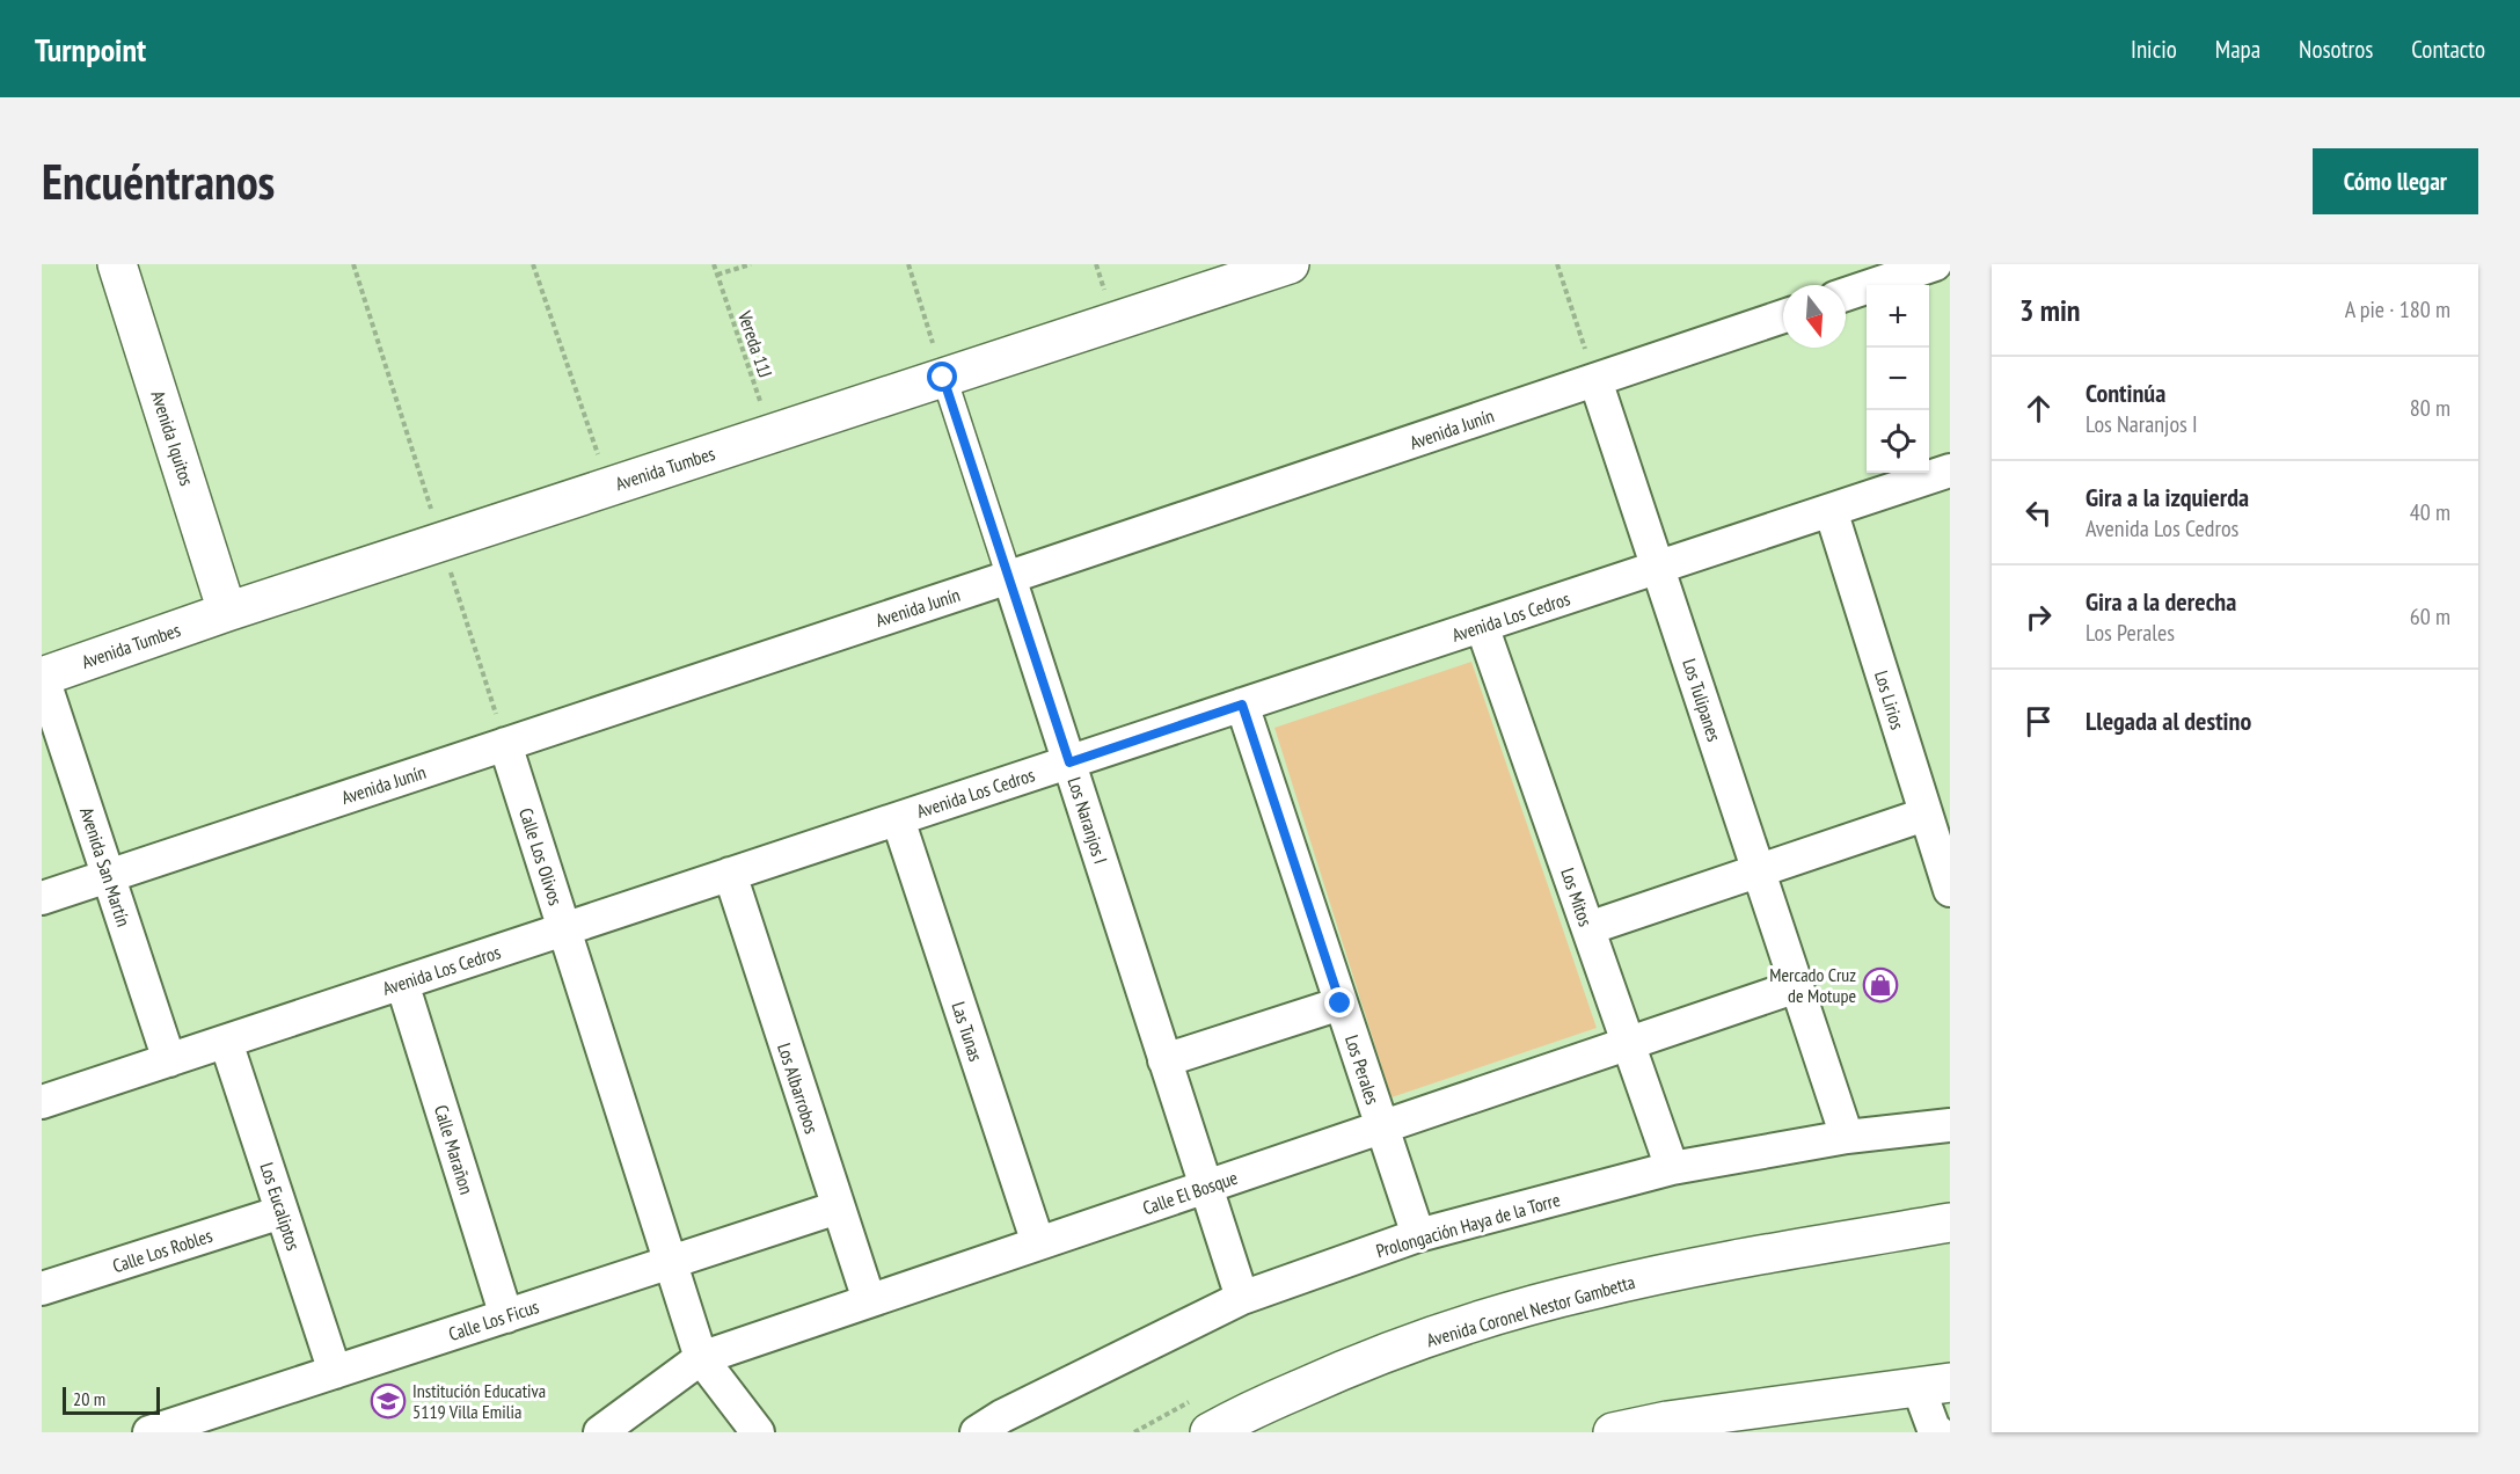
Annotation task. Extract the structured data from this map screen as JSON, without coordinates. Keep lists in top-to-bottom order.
{
  "streets": {
    "main road": ["Avenida Iquitos", "Avenida Tumbes", "Avenida Coronel Nestor Gambetta"],
    "street": [
      "Avenida Junín",
      "Avenida Los Cedros",
      "Los Tulipanes",
      "Los Lirios",
      "Los Naranjos I",
      "Calle Los Olivos",
      "Avenida San Martín",
      "Los Mitos",
      "Las Tunas",
      "Los Perales",
      "Los Albarrobos",
      "Calle Marañon",
      "Calle El Bosque",
      "Los Eucaliptos",
      "Prolongación Haya de la Torre",
      "Calle Los Robles",
      "Calle Los Ficus"
    ],
    "path": ["Vereda 11J"]
  },
  "crossings": [
    ["Vereda 11J", "Avenida Tumbes"],
    ["Avenida Junín", "Los Tulipanes"],
    ["Avenida Junín", "Los Naranjos I"],
    ["Avenida Junín", "Calle Los Olivos"],
    ["Avenida Junín", "Avenida San Martín"],
    ["Avenida Iquitos", "Avenida Tumbes"],
    ["Avenida Tumbes", "Los Naranjos I"],
    ["Avenida Tumbes", "Avenida San Martín"],
    ["Avenida Los Cedros", "Los Tulipanes"],
    ["Avenida Los Cedros", "Los Lirios"],
    ["Avenida Los Cedros", "Los Naranjos I"],
    ["Avenida Los Cedros", "Calle Los Olivos"],
    ["Avenida Los Cedros", "Avenida San Martín"],
    ["Avenida Los Cedros", "Los Mitos"],
    ["Avenida Los Cedros", "Las Tunas"],
    ["Avenida Los Cedros", "Los Perales"],
    ["Avenida Los Cedros", "Los Albarrobos"],
    ["Avenida Los Cedros", "Calle Marañon"],
    ["Avenida Los Cedros", "Los Eucaliptos"],
    ["Los Tulipanes", "Calle El Bosque"],
    ["Los Tulipanes", "Prolongación Haya de la Torre"],
    ["Los Naranjos I", "Calle El Bosque"],
    ["Los Naranjos I", "Prolongación Haya de la Torre"],
    ["Calle Los Olivos", "Calle El Bosque"],
    ["Calle Los Olivos", "Calle Los Ficus"],
    ["Los Mitos", "Calle El Bosque"],
    ["Los Mitos", "Prolongación Haya de la Torre"],
    ["Las Tunas", "Calle El Bosque"],
    ["Los Perales", "Calle El Bosque"],
    ["Los Perales", "Prolongación Haya de la Torre"],
    ["Los Albarrobos", "Calle El Bosque"],
    ["Los Albarrobos", "Calle Los Ficus"],
    ["Calle Marañon", "Calle Los Ficus"],
    ["Los Eucaliptos", "Calle Los Robles"],
    ["Los Eucaliptos", "Calle Los Ficus"]
  ],
  "places": {
    "shop": ["Mercado Cruz de Motupe"],
    "school or university": ["Institución Educativa 5119 Villa Emilia"]
  },
  "scale_bar": "20 m",
  "north": "bottom",
  "page": {
    "header": "Turnpoint",
    "nav": [
      "Inicio",
      "Mapa",
      "Nosotros",
      "Contacto"
    ],
    "buttons": "Cómo llegar",
    "title": "Encuéntranos",
    "heading": ["3 min", "A pie · 180 m"],
    "map_buttons": ["+", "−"],
    "list": [
      ["Continúa", "Los Naranjos I", "80 m"],
      ["Gira a la izquierda", "Avenida Los Cedros", "40 m"],
      ["Gira a la derecha", "Los Perales", "60 m"],
      "Llegada al destino"
    ],
    "scale": "20 m"
  }
}
